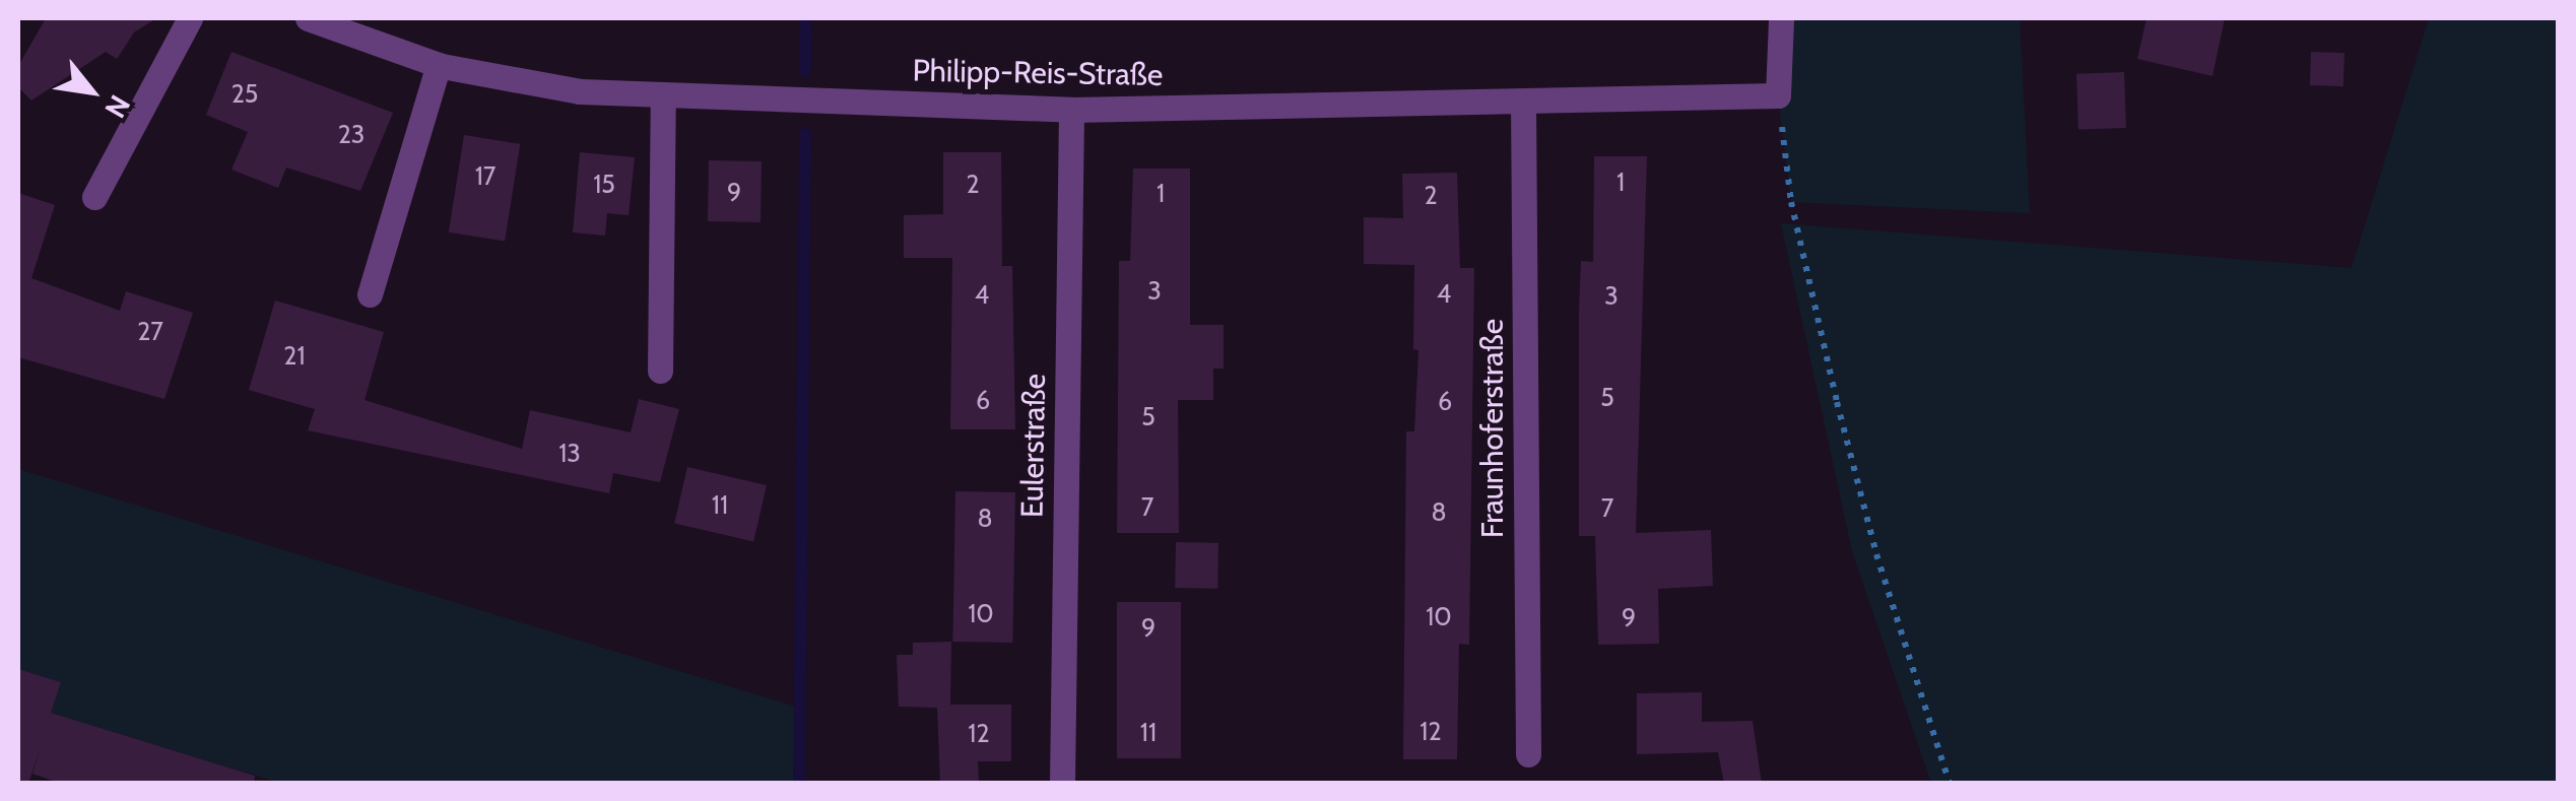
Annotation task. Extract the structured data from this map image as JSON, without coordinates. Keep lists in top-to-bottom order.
{
  "streets": {
    "street": ["Philipp-Reis-Straße", "Fraunhoferstraße", "Eulerstraße"]
  },
  "crossings": [
    ["Philipp-Reis-Straße", "Fraunhoferstraße"],
    ["Philipp-Reis-Straße", "Eulerstraße"]
  ],
  "house_numbers": [
    "25",
    "23",
    "17",
    "1",
    "15",
    "2",
    "9",
    "1",
    "2",
    "3",
    "4",
    "4",
    "3",
    "27",
    "21",
    "5",
    "6",
    "6",
    "5",
    "13",
    "11",
    "7",
    "7",
    "8",
    "8",
    "10",
    "10",
    "9",
    "9",
    "12",
    "11",
    "12"
  ],
  "north": "bottom right"
}
